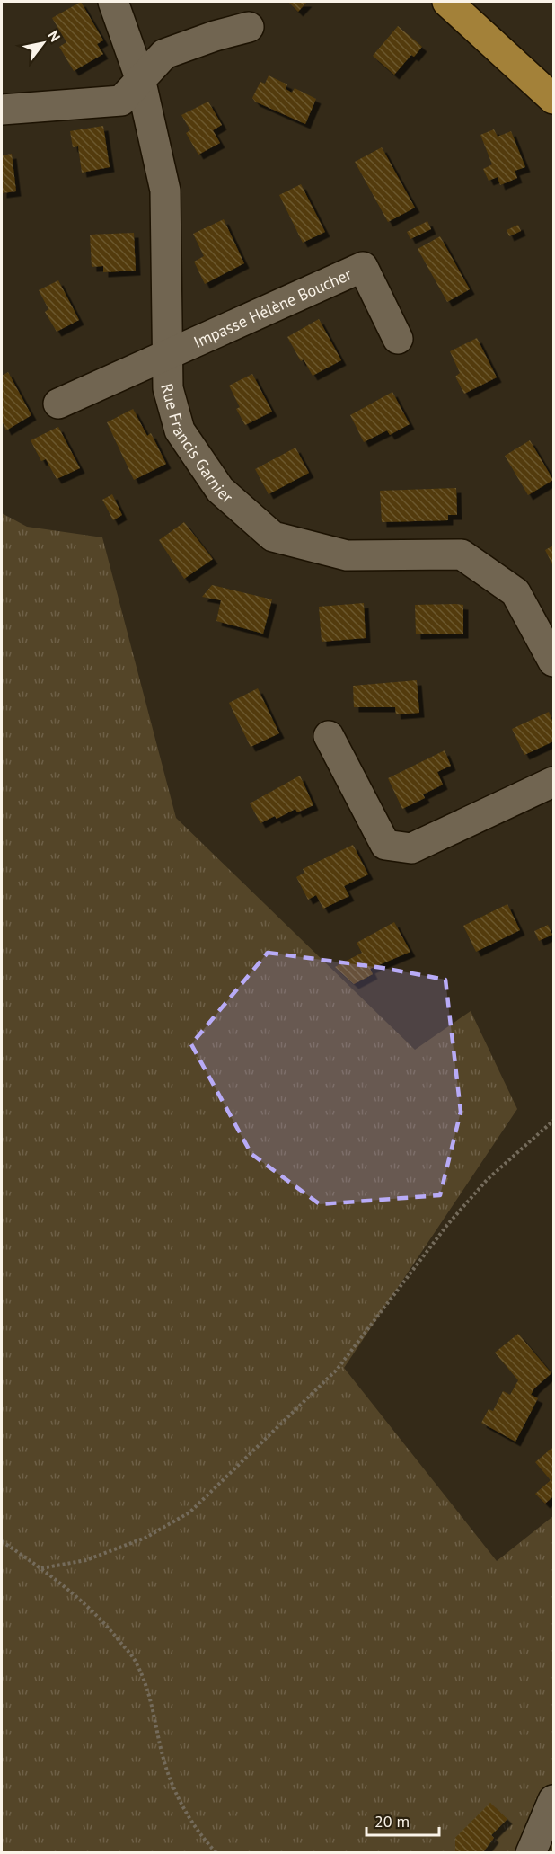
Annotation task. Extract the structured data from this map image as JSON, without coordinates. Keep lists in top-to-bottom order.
{
  "streets": {
    "street": ["Impasse Hélène Boucher", "Rue Francis Garnier"]
  },
  "crossings": [
    ["Impasse Hélène Boucher", "Rue Francis Garnier"]
  ],
  "scale_bar": "20 m",
  "north": "top right"
}
